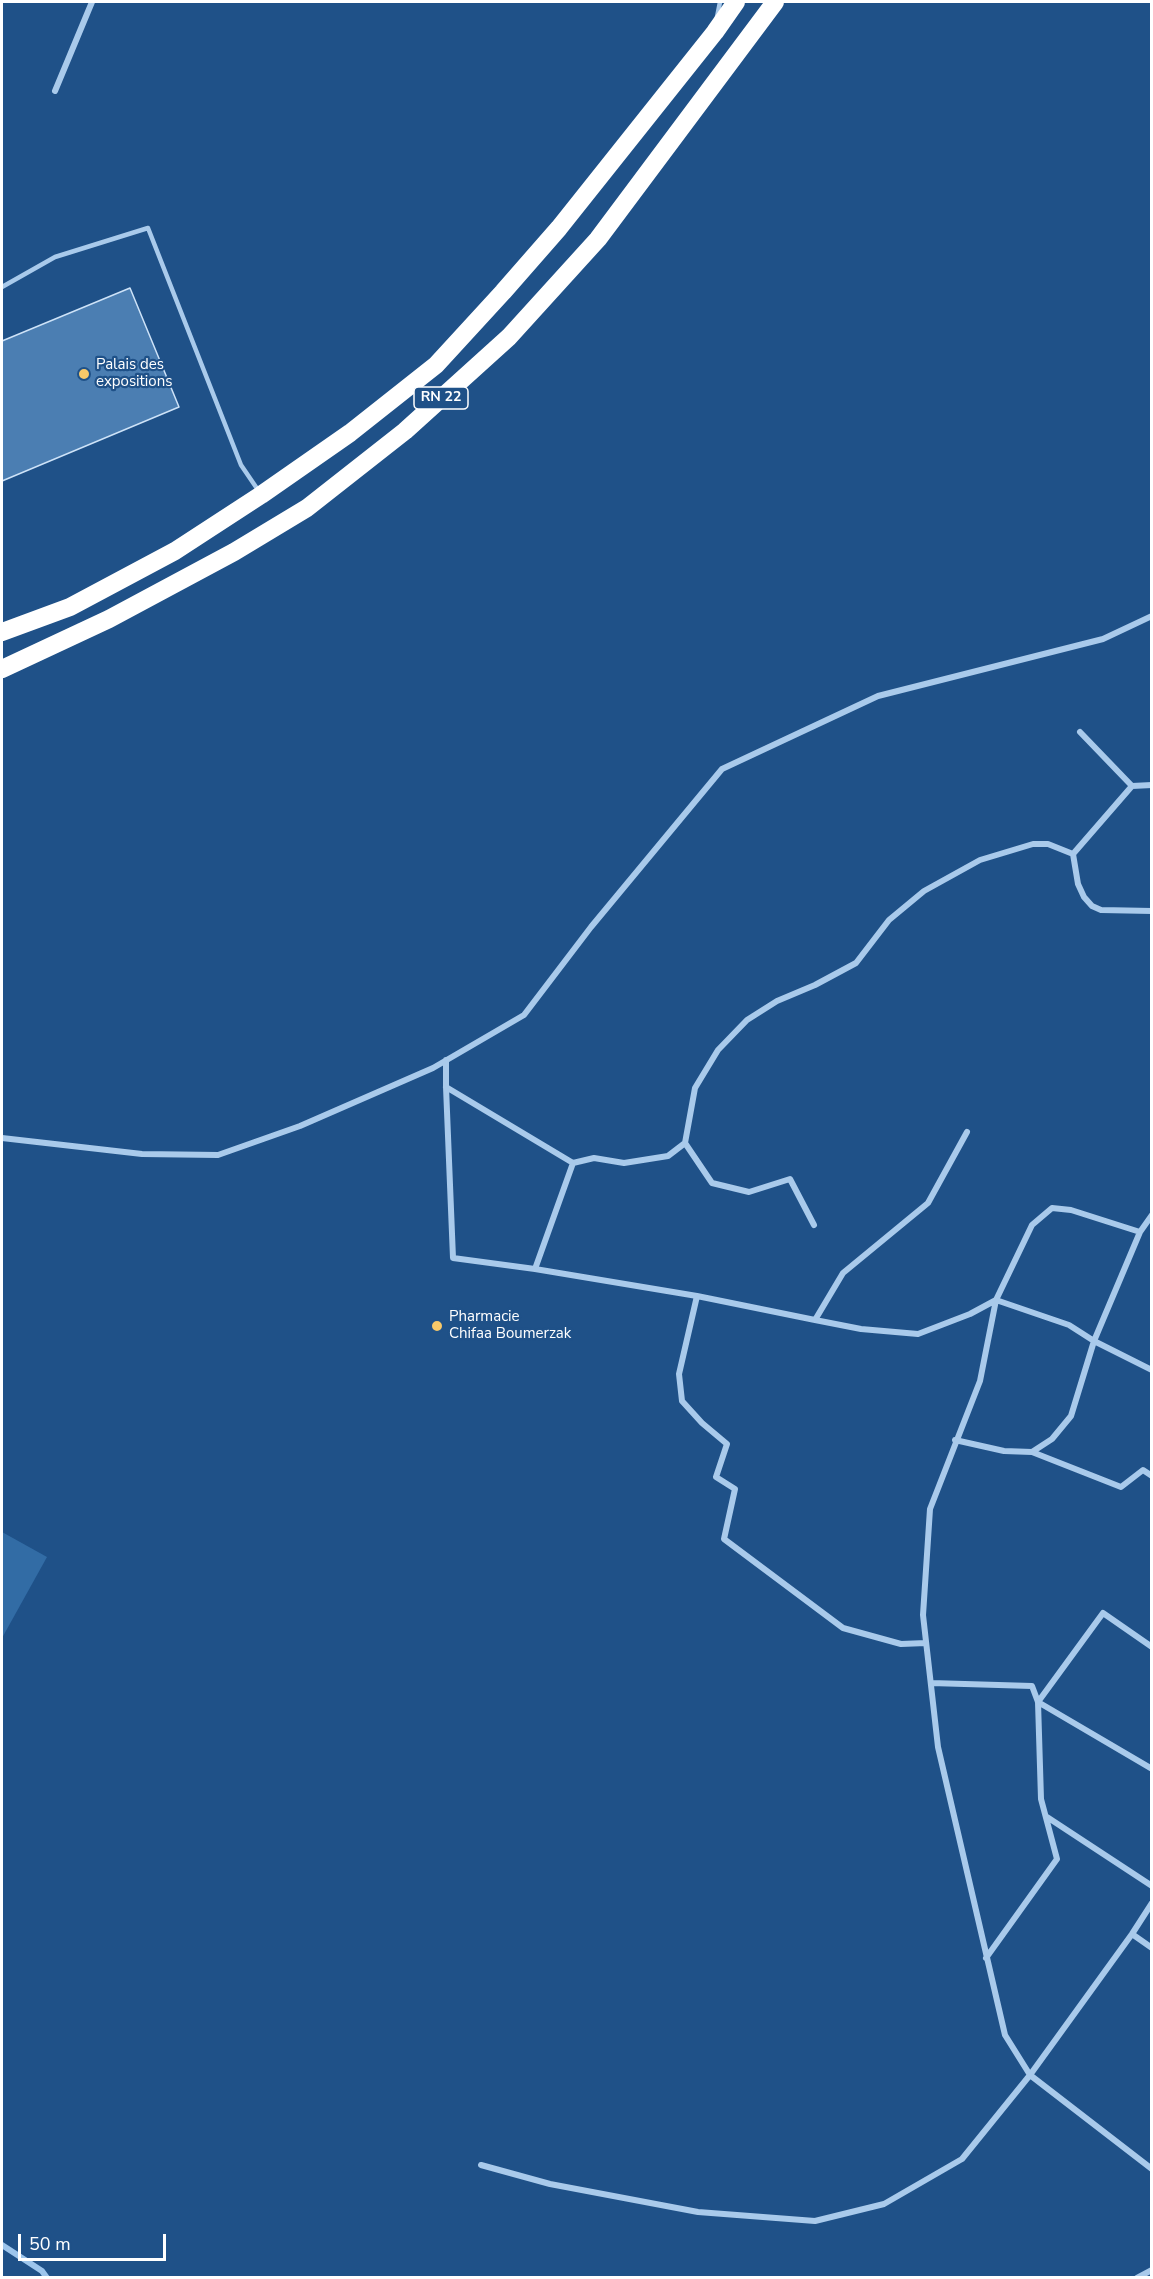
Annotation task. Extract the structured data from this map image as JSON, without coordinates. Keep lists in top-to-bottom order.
{
  "streets": {
    "highway": ["RN 22"]
  },
  "places": ["Palais des expositions", "Pharmacie Chifaa Boumerzak"],
  "scale_bar": "50 m"
}
